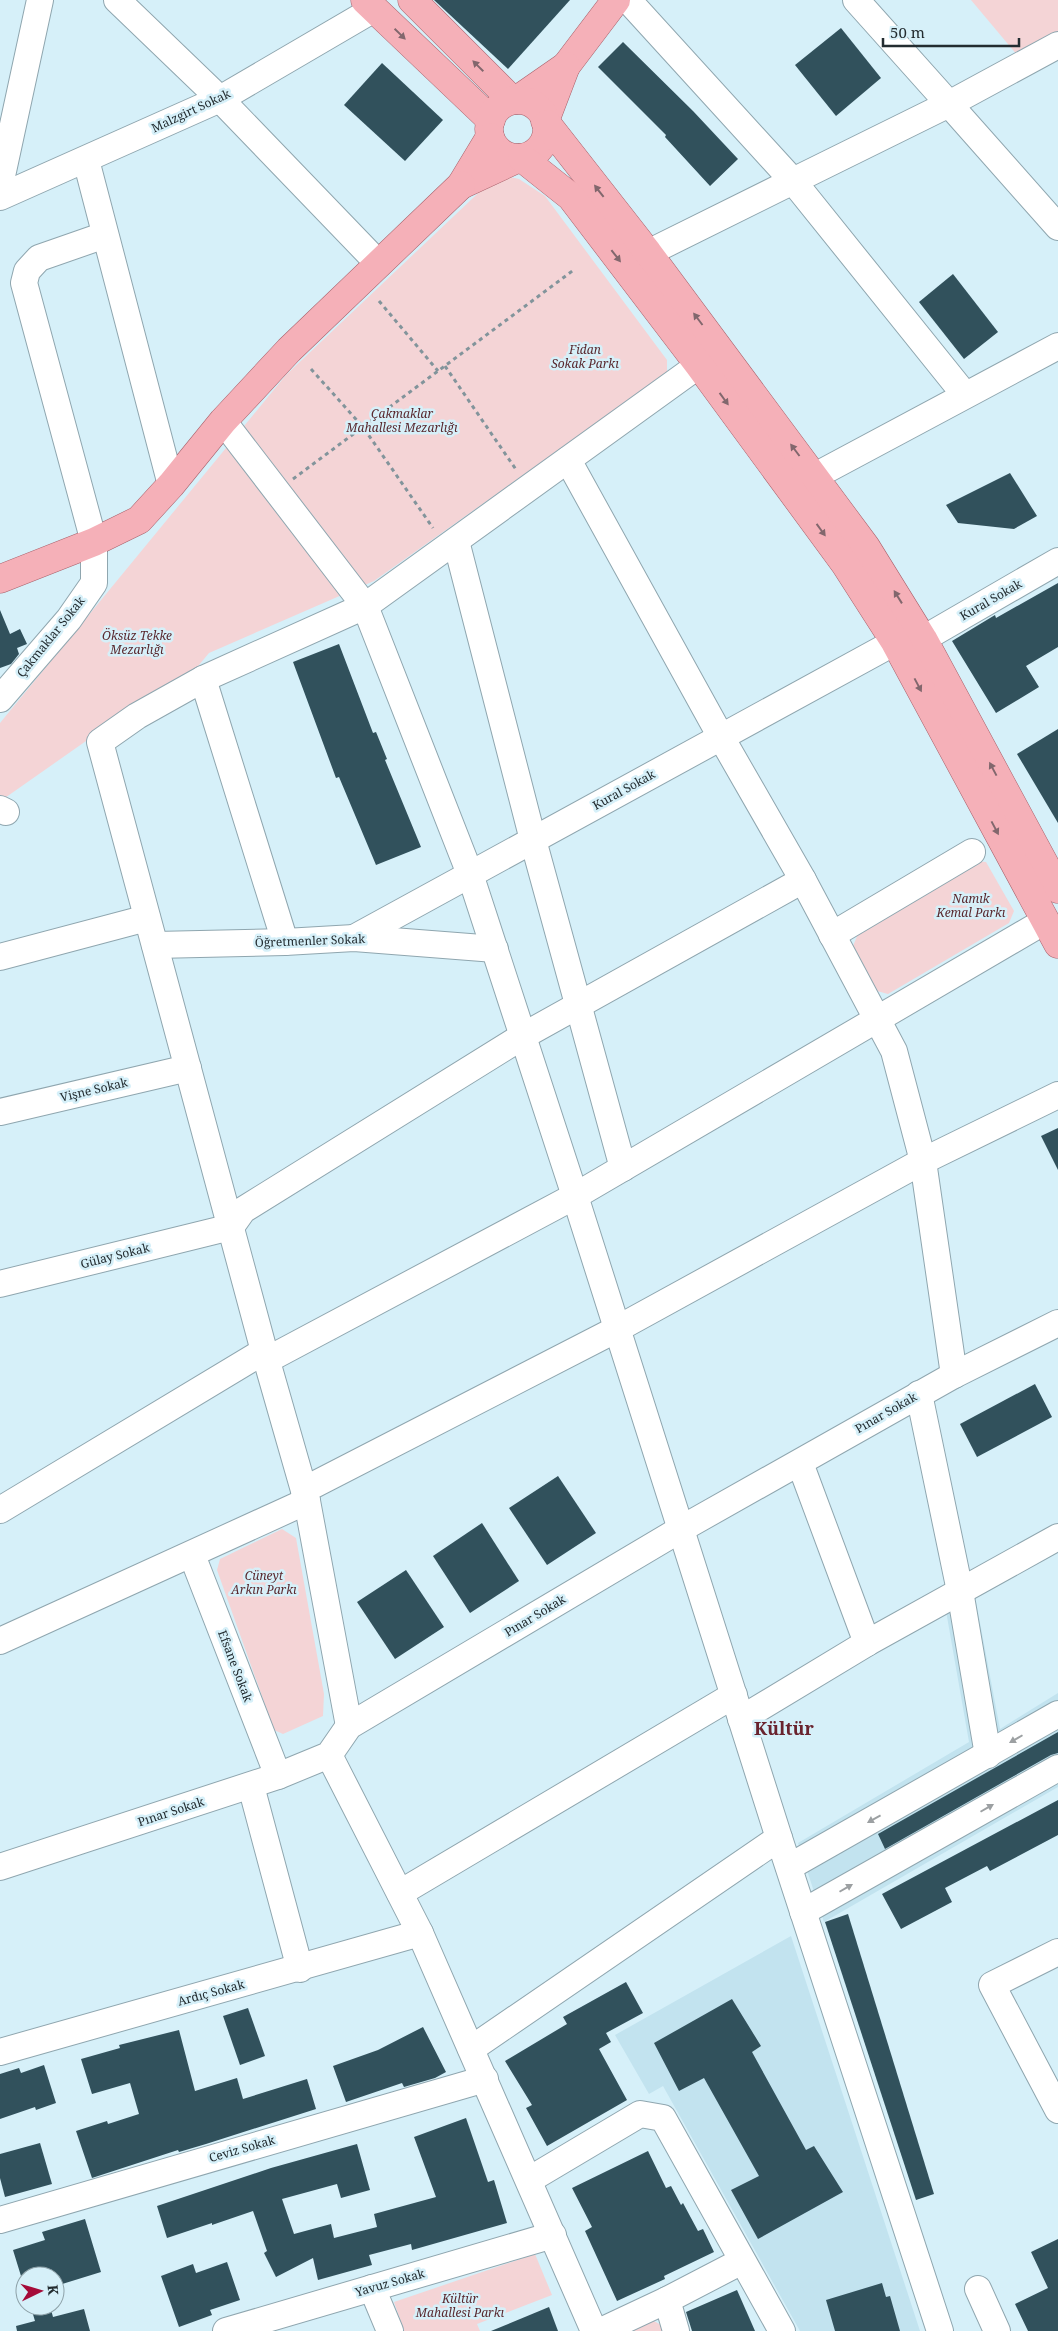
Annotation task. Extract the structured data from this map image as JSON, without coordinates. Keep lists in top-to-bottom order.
{
  "streets": {
    "street": [
      "Malzgirt Sokak",
      "Kural Sokak",
      "Çakmaklar Sokak",
      "Öğretmenler Sokak",
      "Vişne Sokak",
      "Gülay Sokak",
      "Pınar Sokak",
      "Efsane Sokak",
      "Ardıç Sokak",
      "Ceviz Sokak",
      "Yavuz Sokak"
    ]
  },
  "crossings": [
    ["Kural Sokak", "Öğretmenler Sokak"],
    ["Pınar Sokak", "Efsane Sokak"]
  ],
  "districts": ["Kültür"],
  "parks": [
    "Fidan Sokak Parkı",
    "Çakmaklar Mahallesi Mezarlığı",
    "Öksüz Tekke Mezarlığı",
    "Namık Kemal Parkı",
    "Cüneyt Arkın Parkı",
    "Kültür Mahallesi Parkı"
  ],
  "scale_bar": "50 m",
  "north": "right"
}
